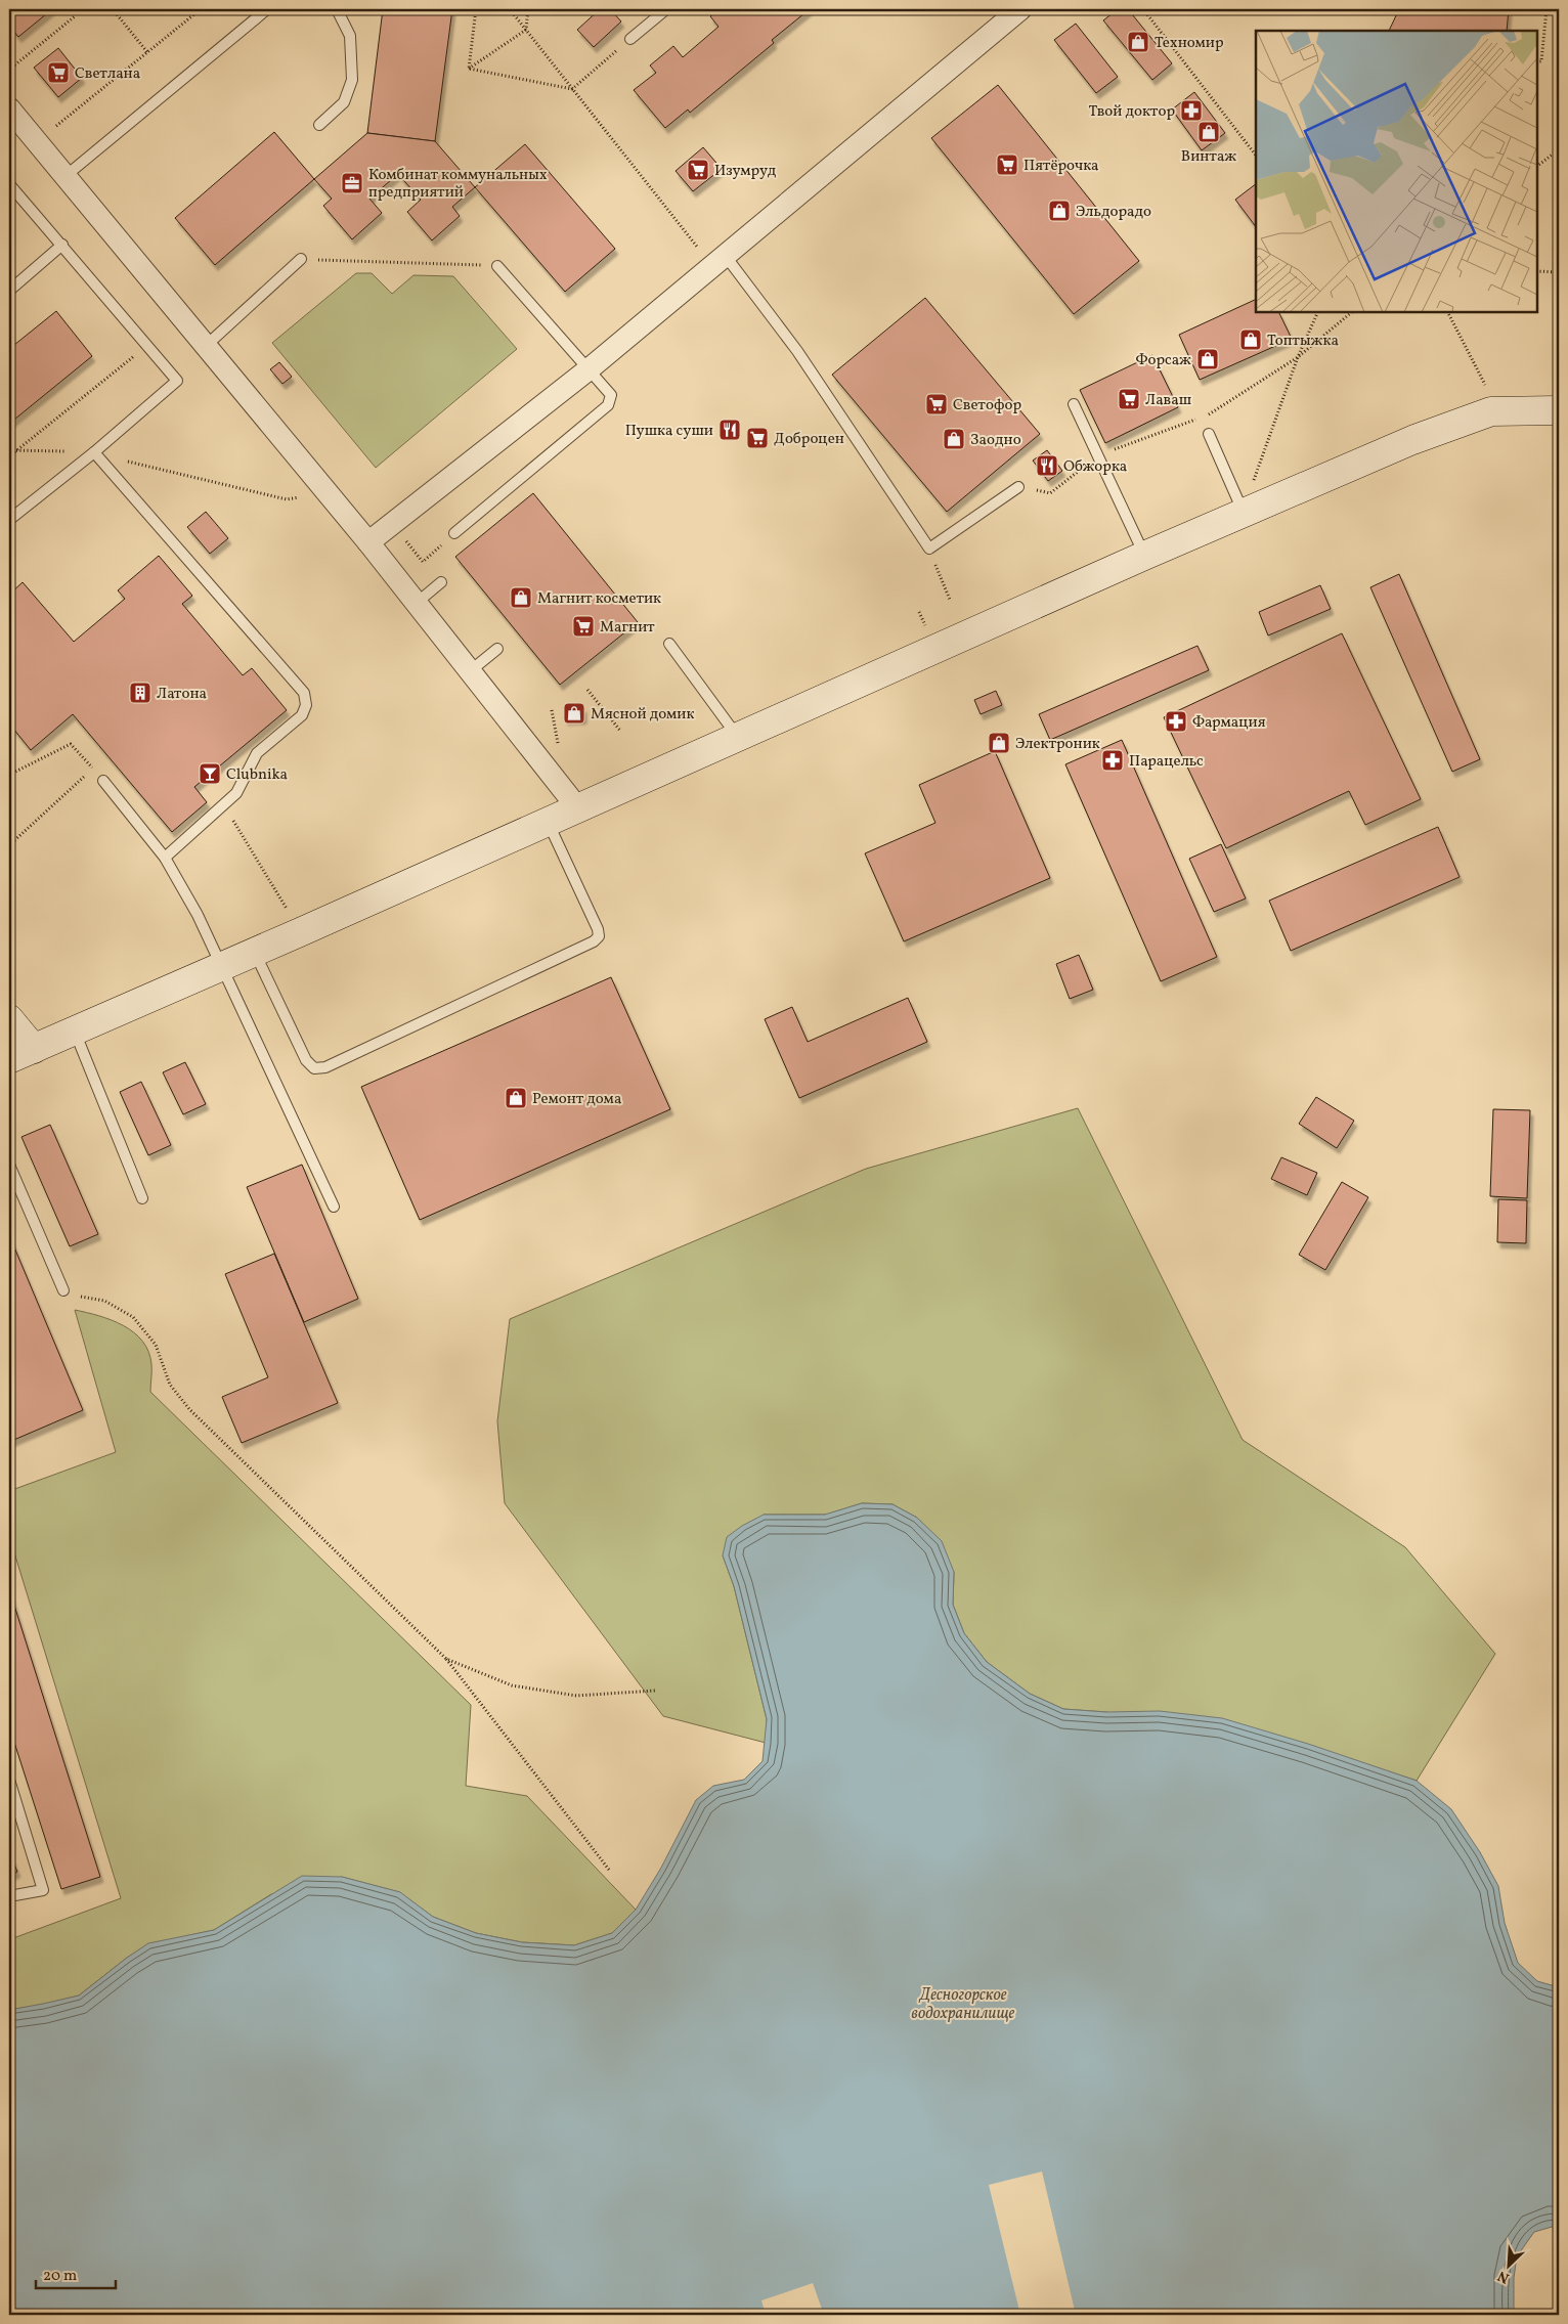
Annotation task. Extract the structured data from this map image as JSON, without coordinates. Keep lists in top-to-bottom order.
{
  "water": ["Десногорское водохранилище"],
  "places": {
    "shop": [
      "Техномир",
      "Винтаж",
      "Эльдорадо",
      "Топтыжка",
      "Форсаж",
      "Заодно",
      "Магнит косметик",
      "Мясной домик",
      "Электроник",
      "Ремонт дома"
    ],
    "supermarket": [
      "Светлана",
      "Пятёрочка",
      "Изумруд",
      "Лаваш",
      "Светофор",
      "Доброцен",
      "Магнит"
    ],
    "pharmacy": ["Твой доктор", "Фармация", "Парацельс"],
    "office": ["Комбинат коммунальных предприятий"],
    "restaurant": ["Пушка суши", "Обжорка"],
    "building": ["Латона"],
    "bar": ["Clubnika"]
  },
  "scale_bar": "20 m",
  "north": "bottom left"
}
